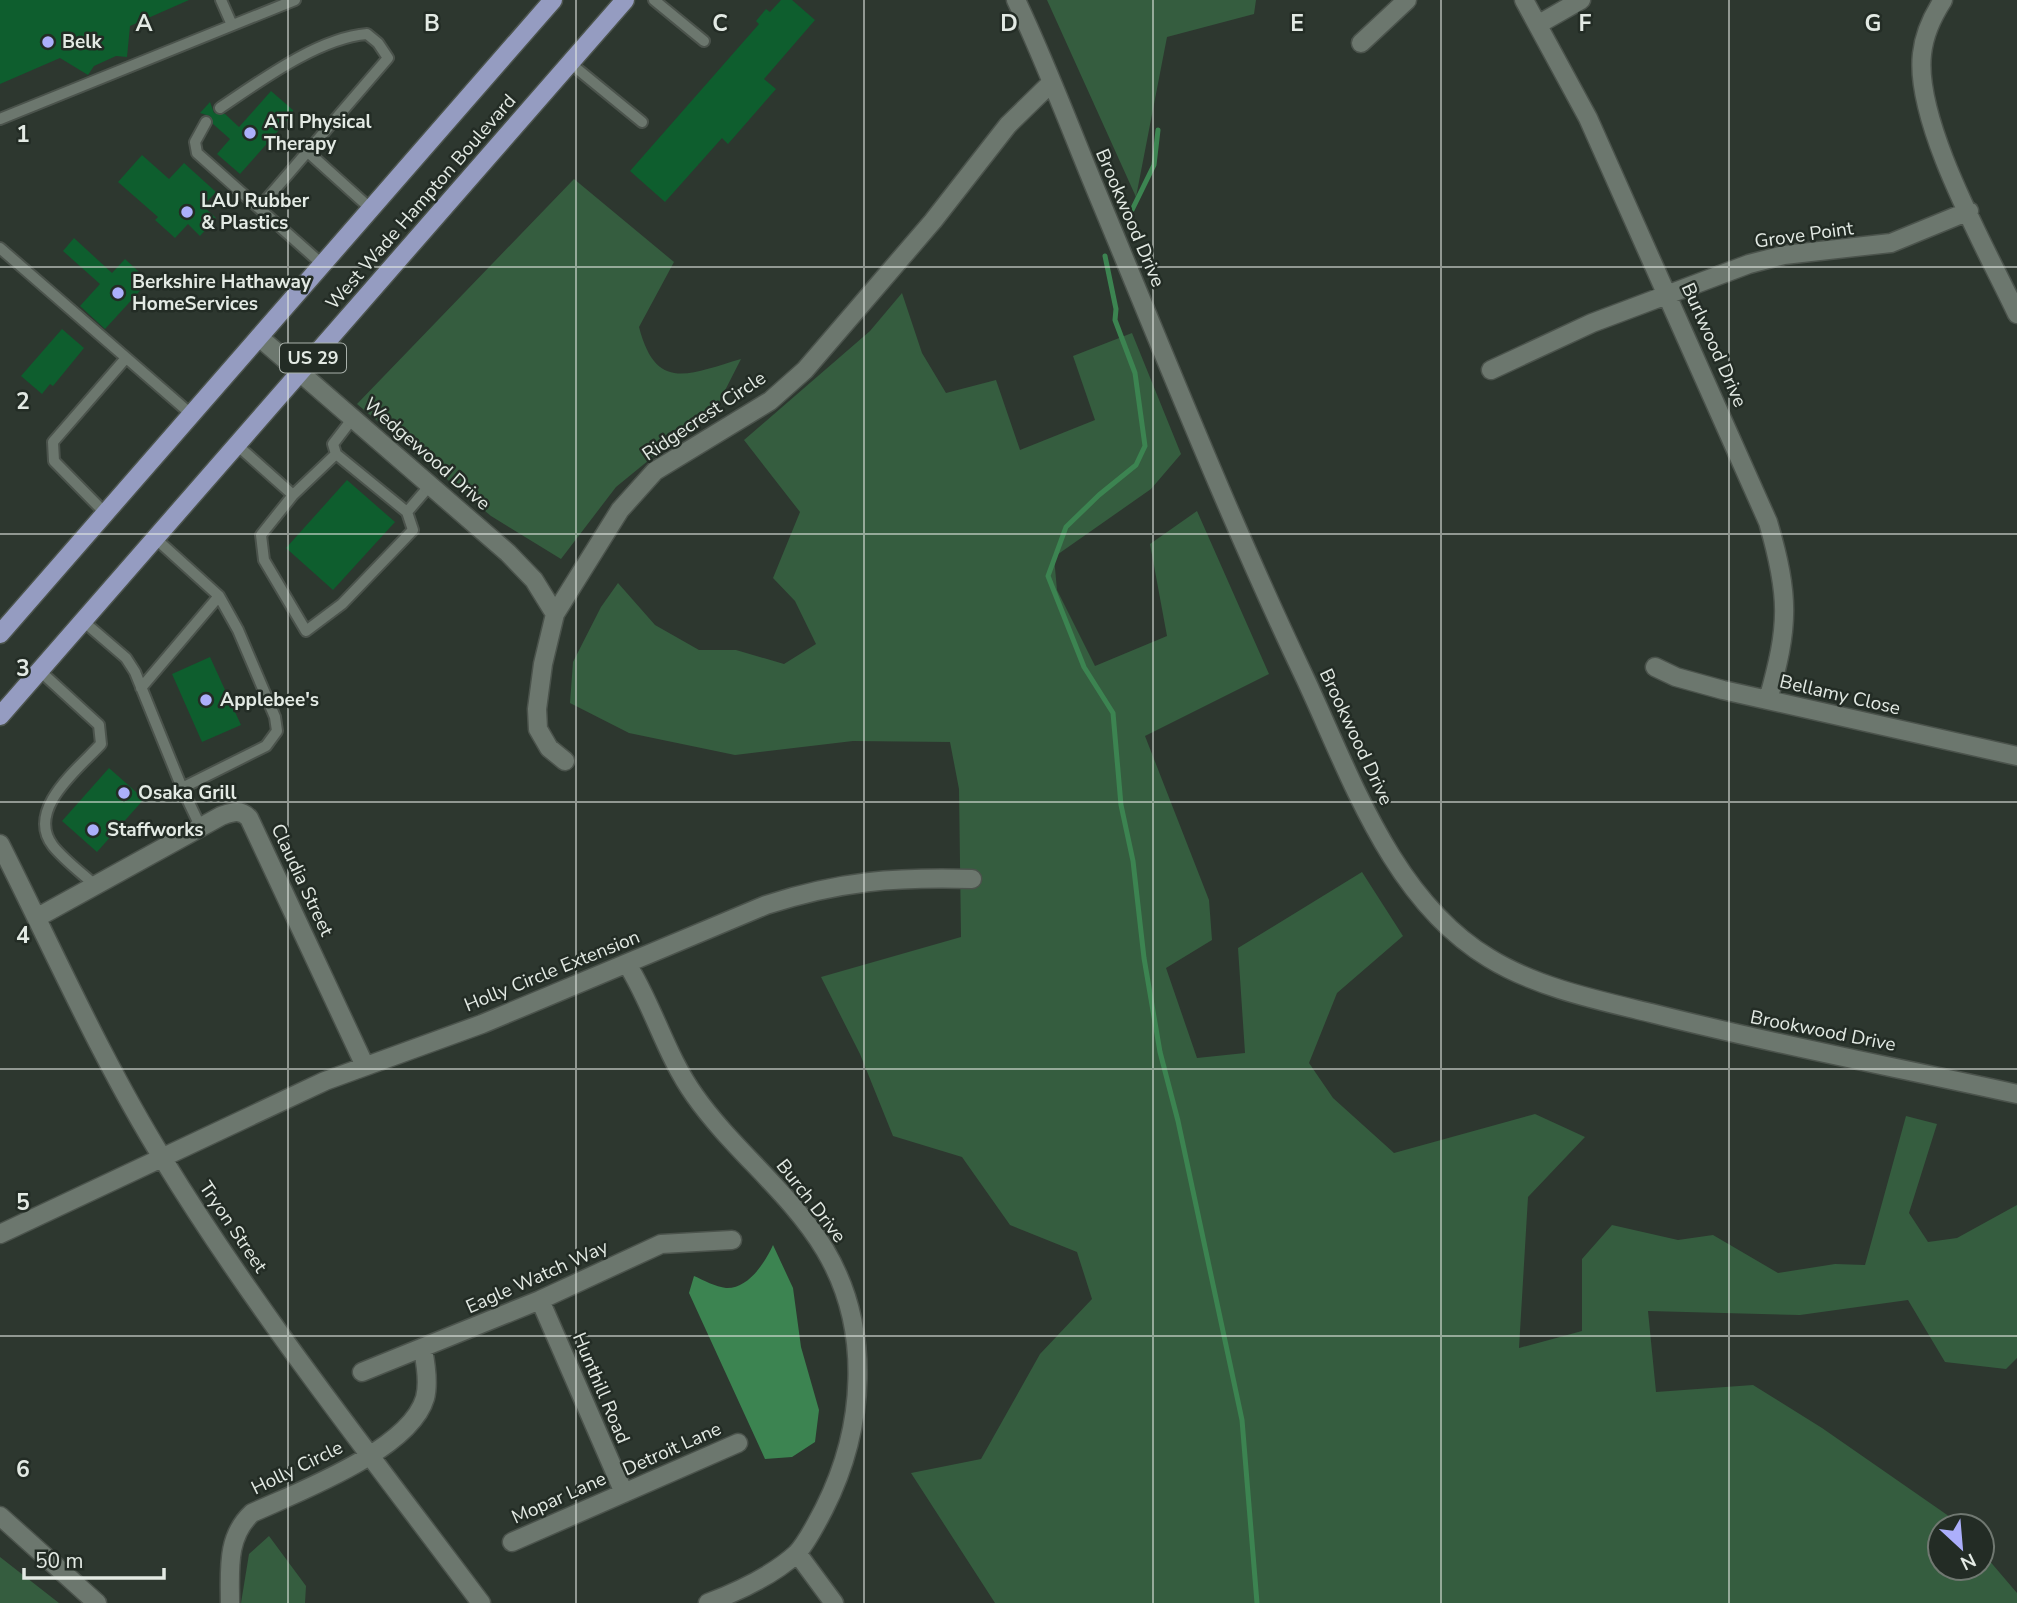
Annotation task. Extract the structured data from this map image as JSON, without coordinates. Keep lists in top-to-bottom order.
{
  "streets": {
    "main road": ["West Wade Hampton Boulevard", "US 29"],
    "street": [
      "Brookwood Drive",
      "Grove Point",
      "Burlwood Drive",
      "Ridgecrest Circle",
      "Wedgewood Drive",
      "Bellamy Close",
      "Claudia Street",
      "Holly Circle Extension",
      "Burch Drive",
      "Tryon Street",
      "Eagle Watch Way",
      "Hunthill Road",
      "Detroit Lane",
      "Holly Circle",
      "Mopar Lane"
    ]
  },
  "crossings": [
    ["West Wade Hampton Boulevard", "Wedgewood Drive"],
    ["Brookwood Drive", "Ridgecrest Circle"],
    ["Grove Point", "Burlwood Drive"],
    ["Burlwood Drive", "Bellamy Close"],
    ["Ridgecrest Circle", "Wedgewood Drive"],
    ["Claudia Street", "Holly Circle Extension"],
    ["Claudia Street", "Tryon Street"],
    ["Holly Circle Extension", "Burch Drive"],
    ["Holly Circle Extension", "Tryon Street"],
    ["Tryon Street", "Holly Circle"],
    ["Eagle Watch Way", "Hunthill Road"],
    ["Eagle Watch Way", "Holly Circle"],
    ["Hunthill Road", "Detroit Lane"],
    ["Hunthill Road", "Mopar Lane"],
    ["Detroit Lane", "Mopar Lane"]
  ],
  "places": [
    "Belk",
    "ATI Physical Therapy",
    "LAU Rubber & Plastics",
    "Berkshire Hathaway HomeServices",
    "Applebee's",
    "Osaka Grill",
    "Staffworks"
  ],
  "scale_bar": "50 m",
  "north": "bottom right",
  "grid": {
    "columns": [
      "A",
      "B",
      "C",
      "D",
      "E",
      "F",
      "G"
    ],
    "rows": [
      "1",
      "2",
      "3",
      "4",
      "5",
      "6"
    ]
  }
}
